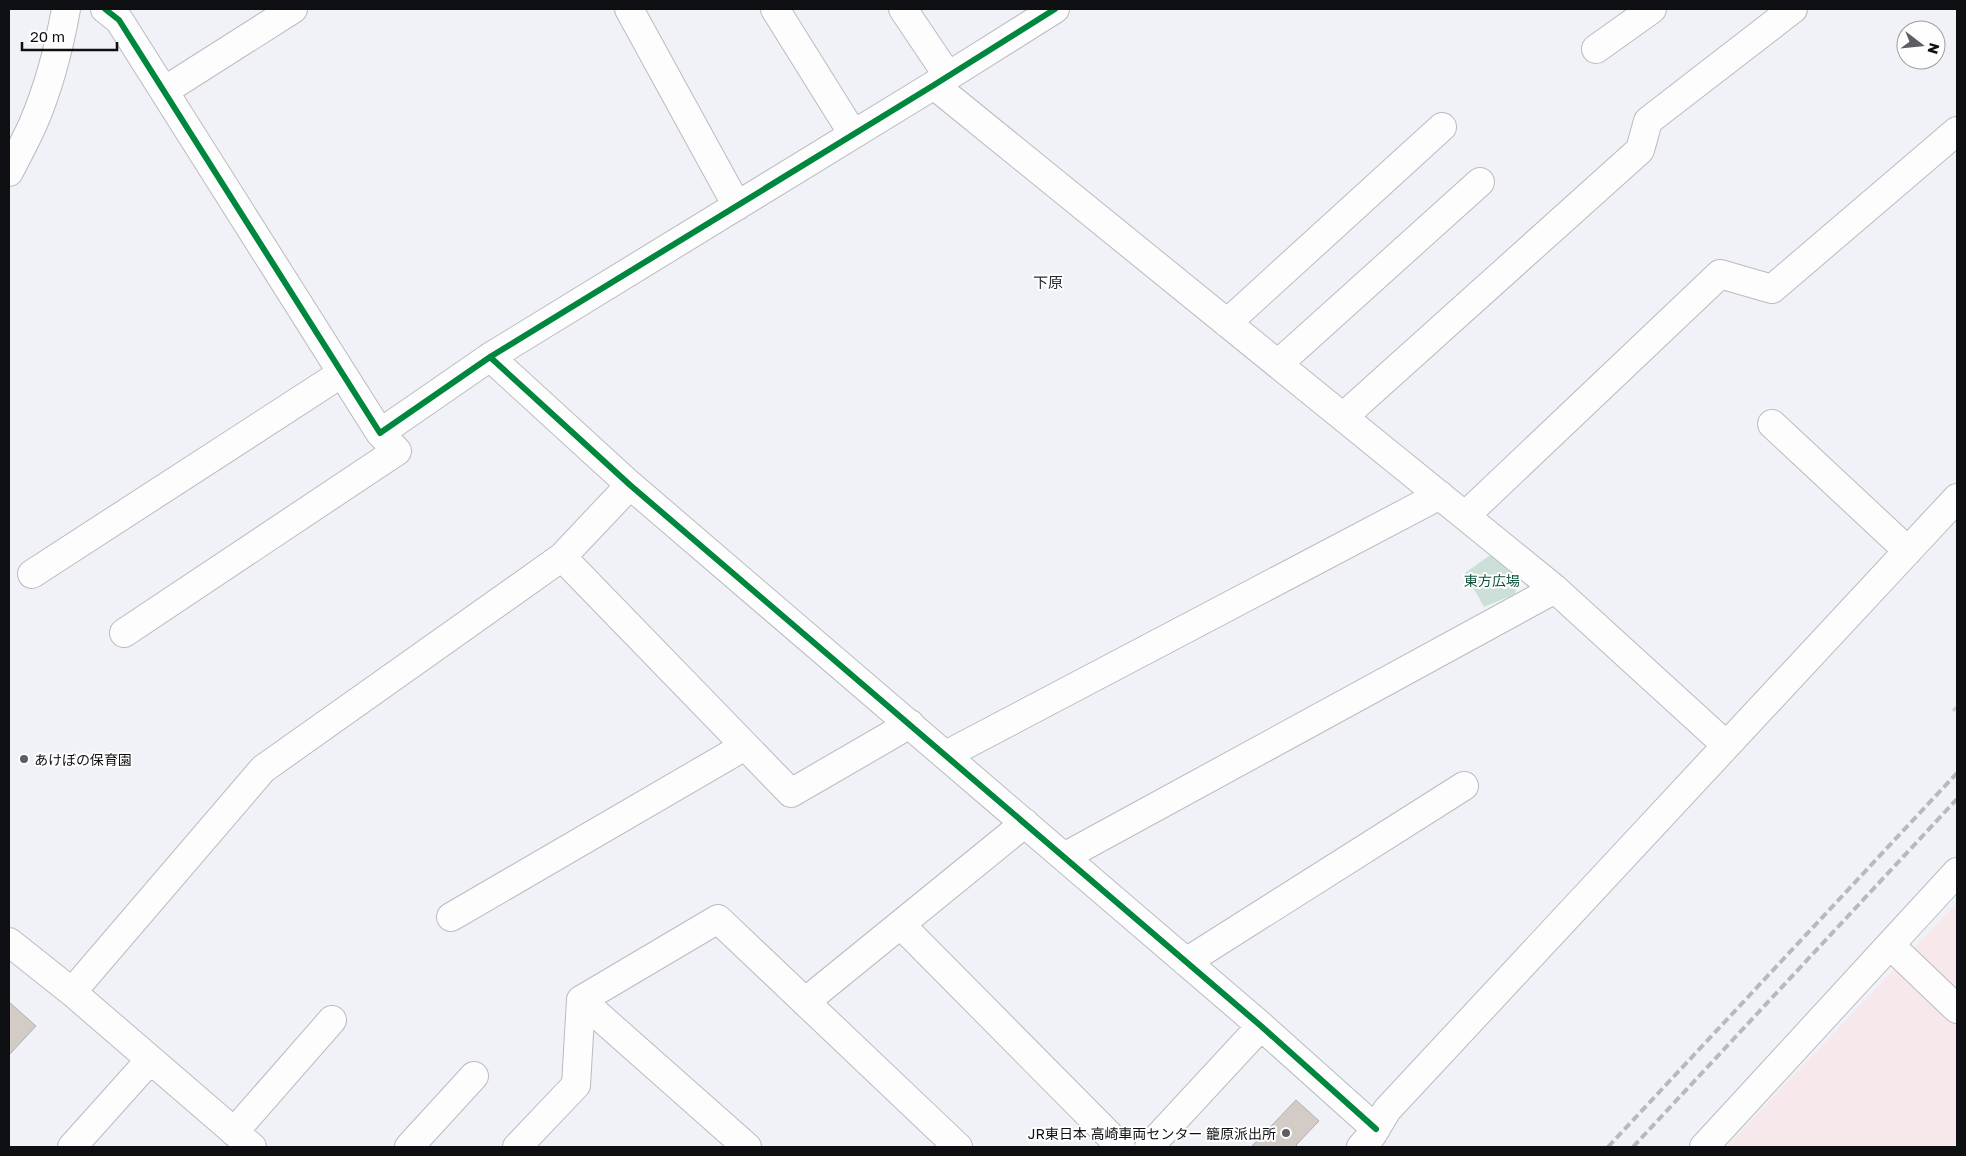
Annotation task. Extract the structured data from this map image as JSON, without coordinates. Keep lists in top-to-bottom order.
{
  "districts": ["下原"],
  "parks": ["東方広場"],
  "places": ["あけぼの保育園", "JR東日本 高崎車両センター 籠原派出所"],
  "scale_bar": "20 m",
  "north": "right"
}
